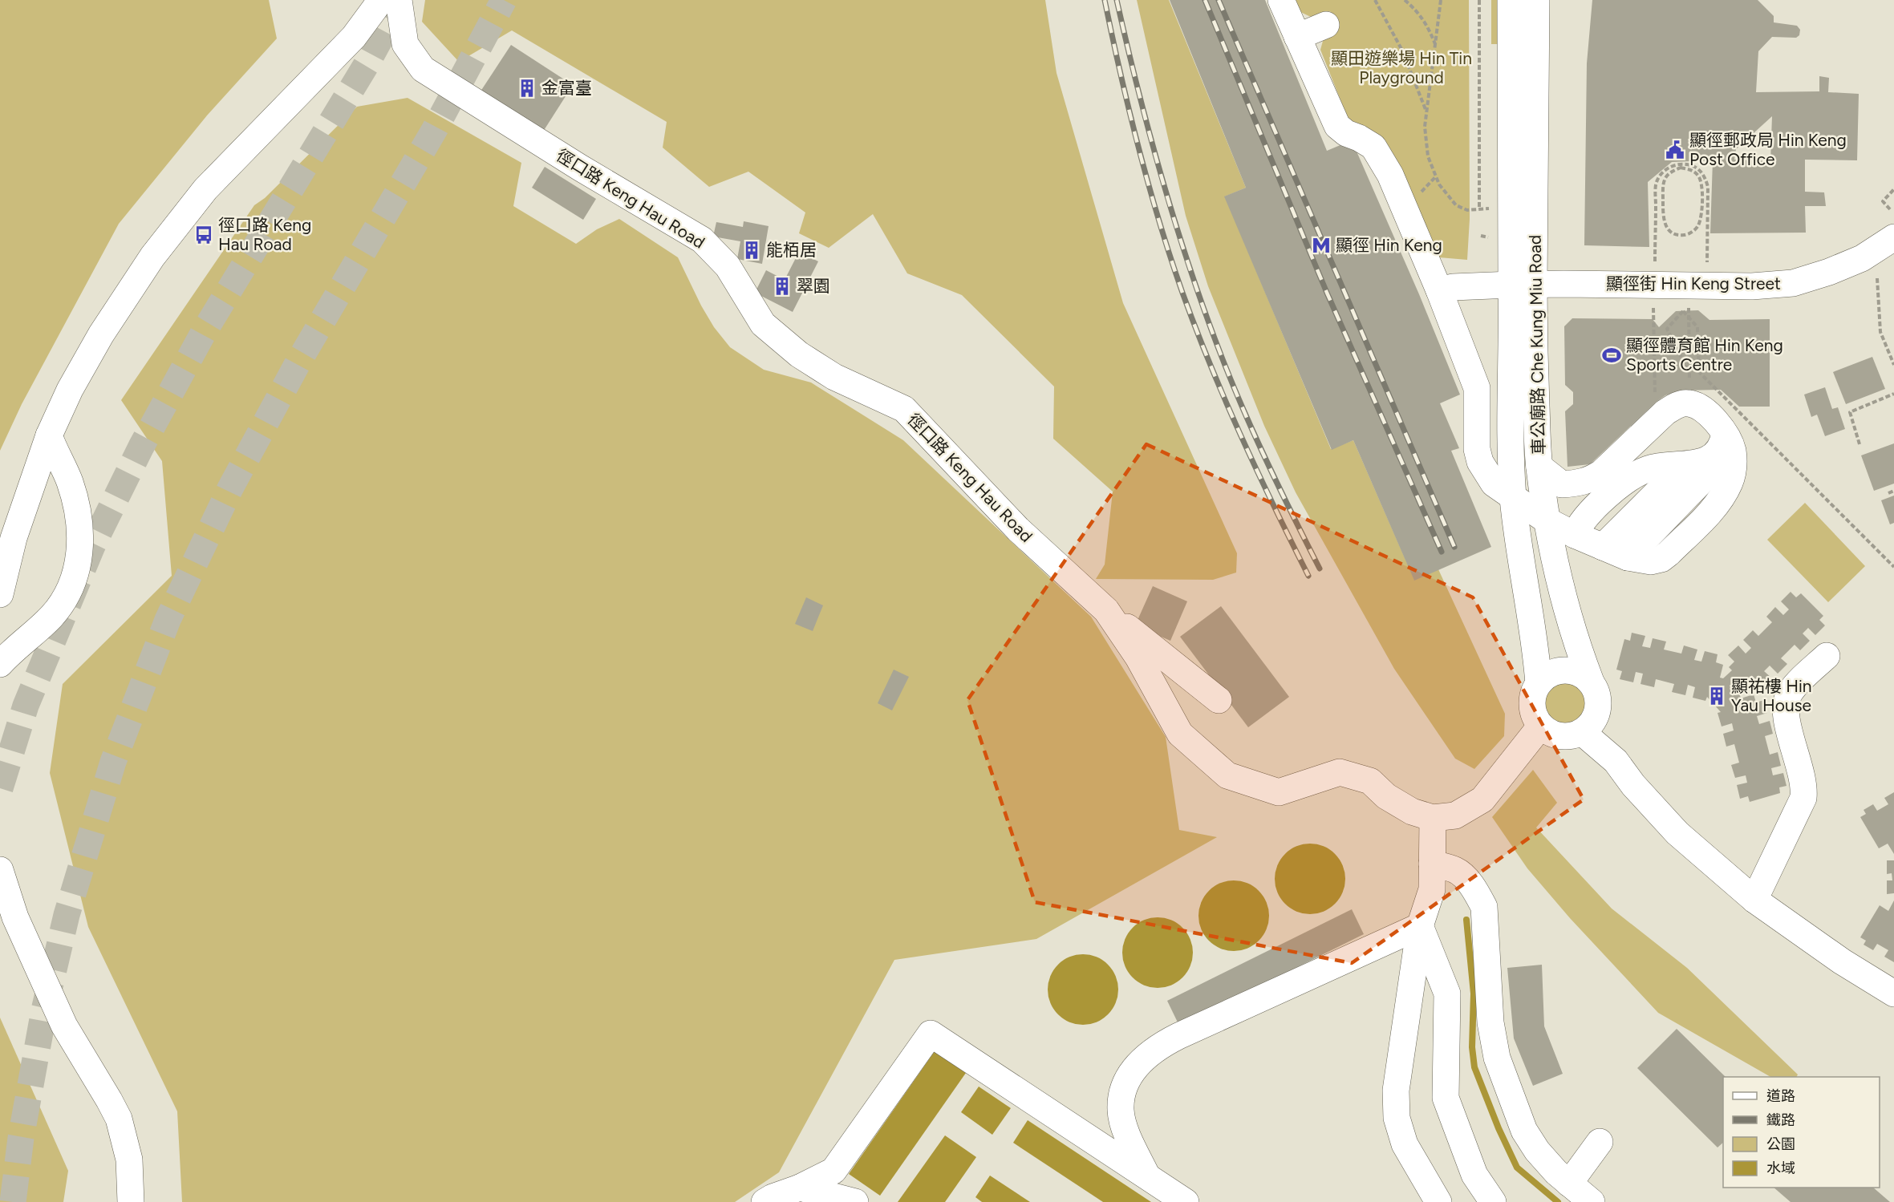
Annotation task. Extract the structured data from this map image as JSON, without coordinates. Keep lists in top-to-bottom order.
{
  "streets": {
    "street": ["徑口路 Keng Hau Road", "顯徑街 Hin Keng Street", "車公廟路 Che Kung Miu Road"]
  },
  "crossings": [
    ["徑口路 Keng Hau Road", "車公廟路 Che Kung Miu Road"],
    ["顯徑街 Hin Keng Street", "車公廟路 Che Kung Miu Road"]
  ],
  "parks": ["顯田遊樂場 Hin Tin Playground"],
  "places": {
    "building": [
      "金富臺",
      "能栢居",
      "翠園",
      "顯祐樓 Hin Yau House"
    ],
    "public building": ["顯徑郵政局 Hin Keng Post Office"],
    "bus stop": ["徑口路 Keng Hau Road"],
    "metro station": ["顯徑 Hin Keng"],
    "sports": ["顯徑體育館 Hin Keng Sports Centre"]
  },
  "legend": [
    "道路",
    "鐵路",
    "公園",
    "水域"
  ]
}
